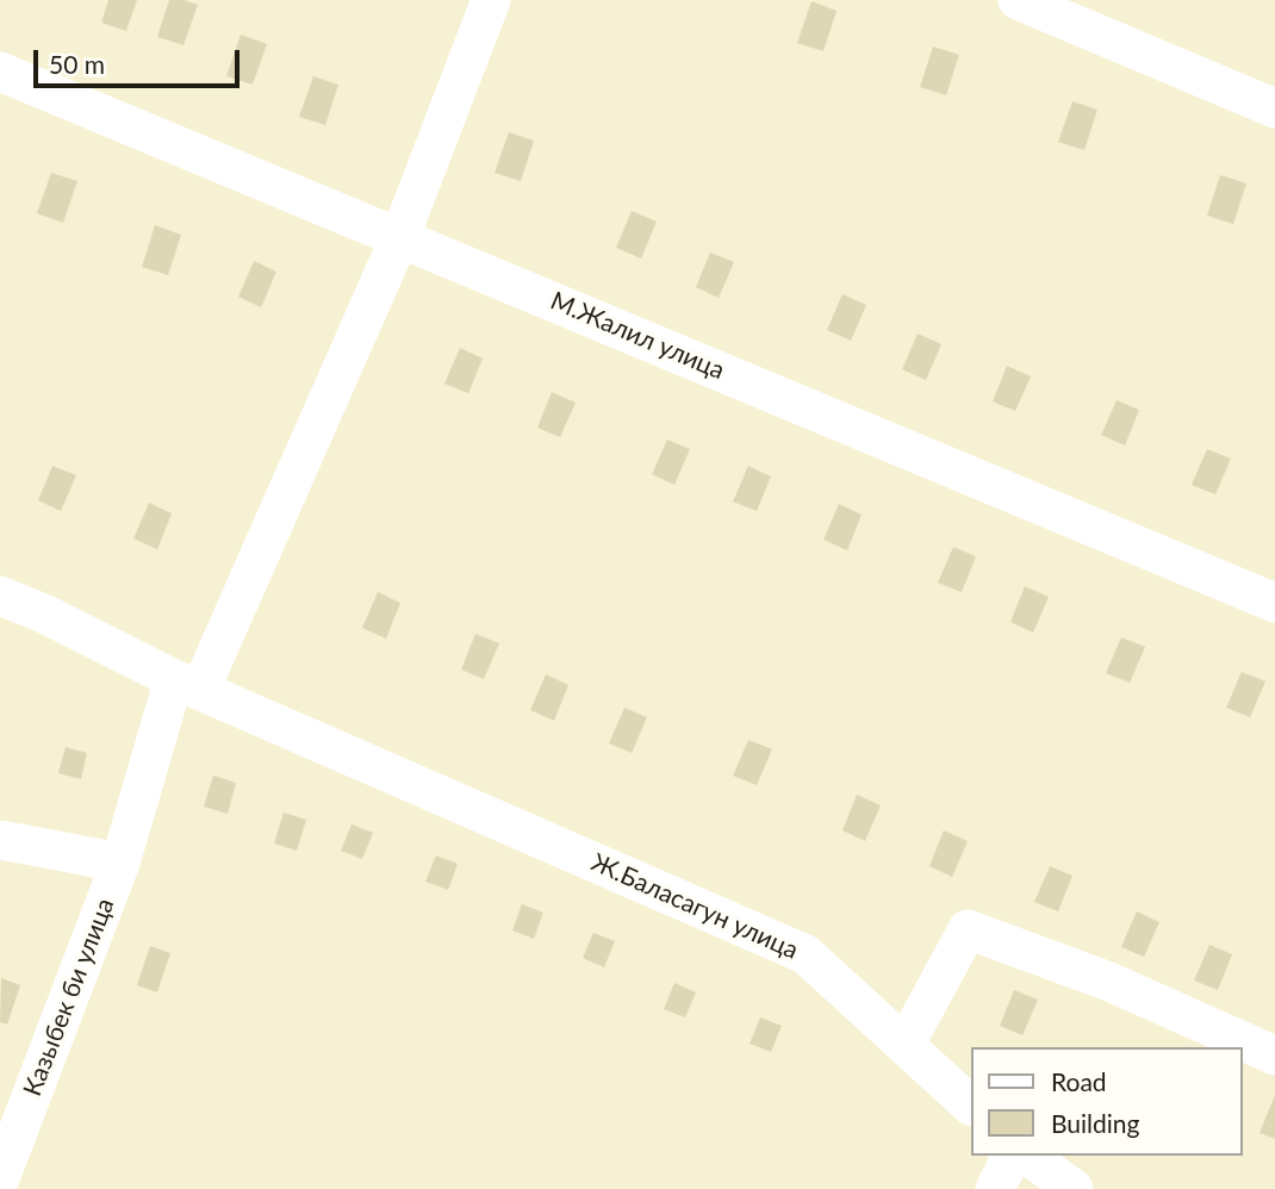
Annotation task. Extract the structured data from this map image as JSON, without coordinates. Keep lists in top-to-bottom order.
{
  "streets": {
    "street": ["М.Жалил улица", "Ж.Баласагун улица", "Казыбек би улица"]
  },
  "legend": ["Road", "Building"],
  "scale_bar": "50 m"
}
